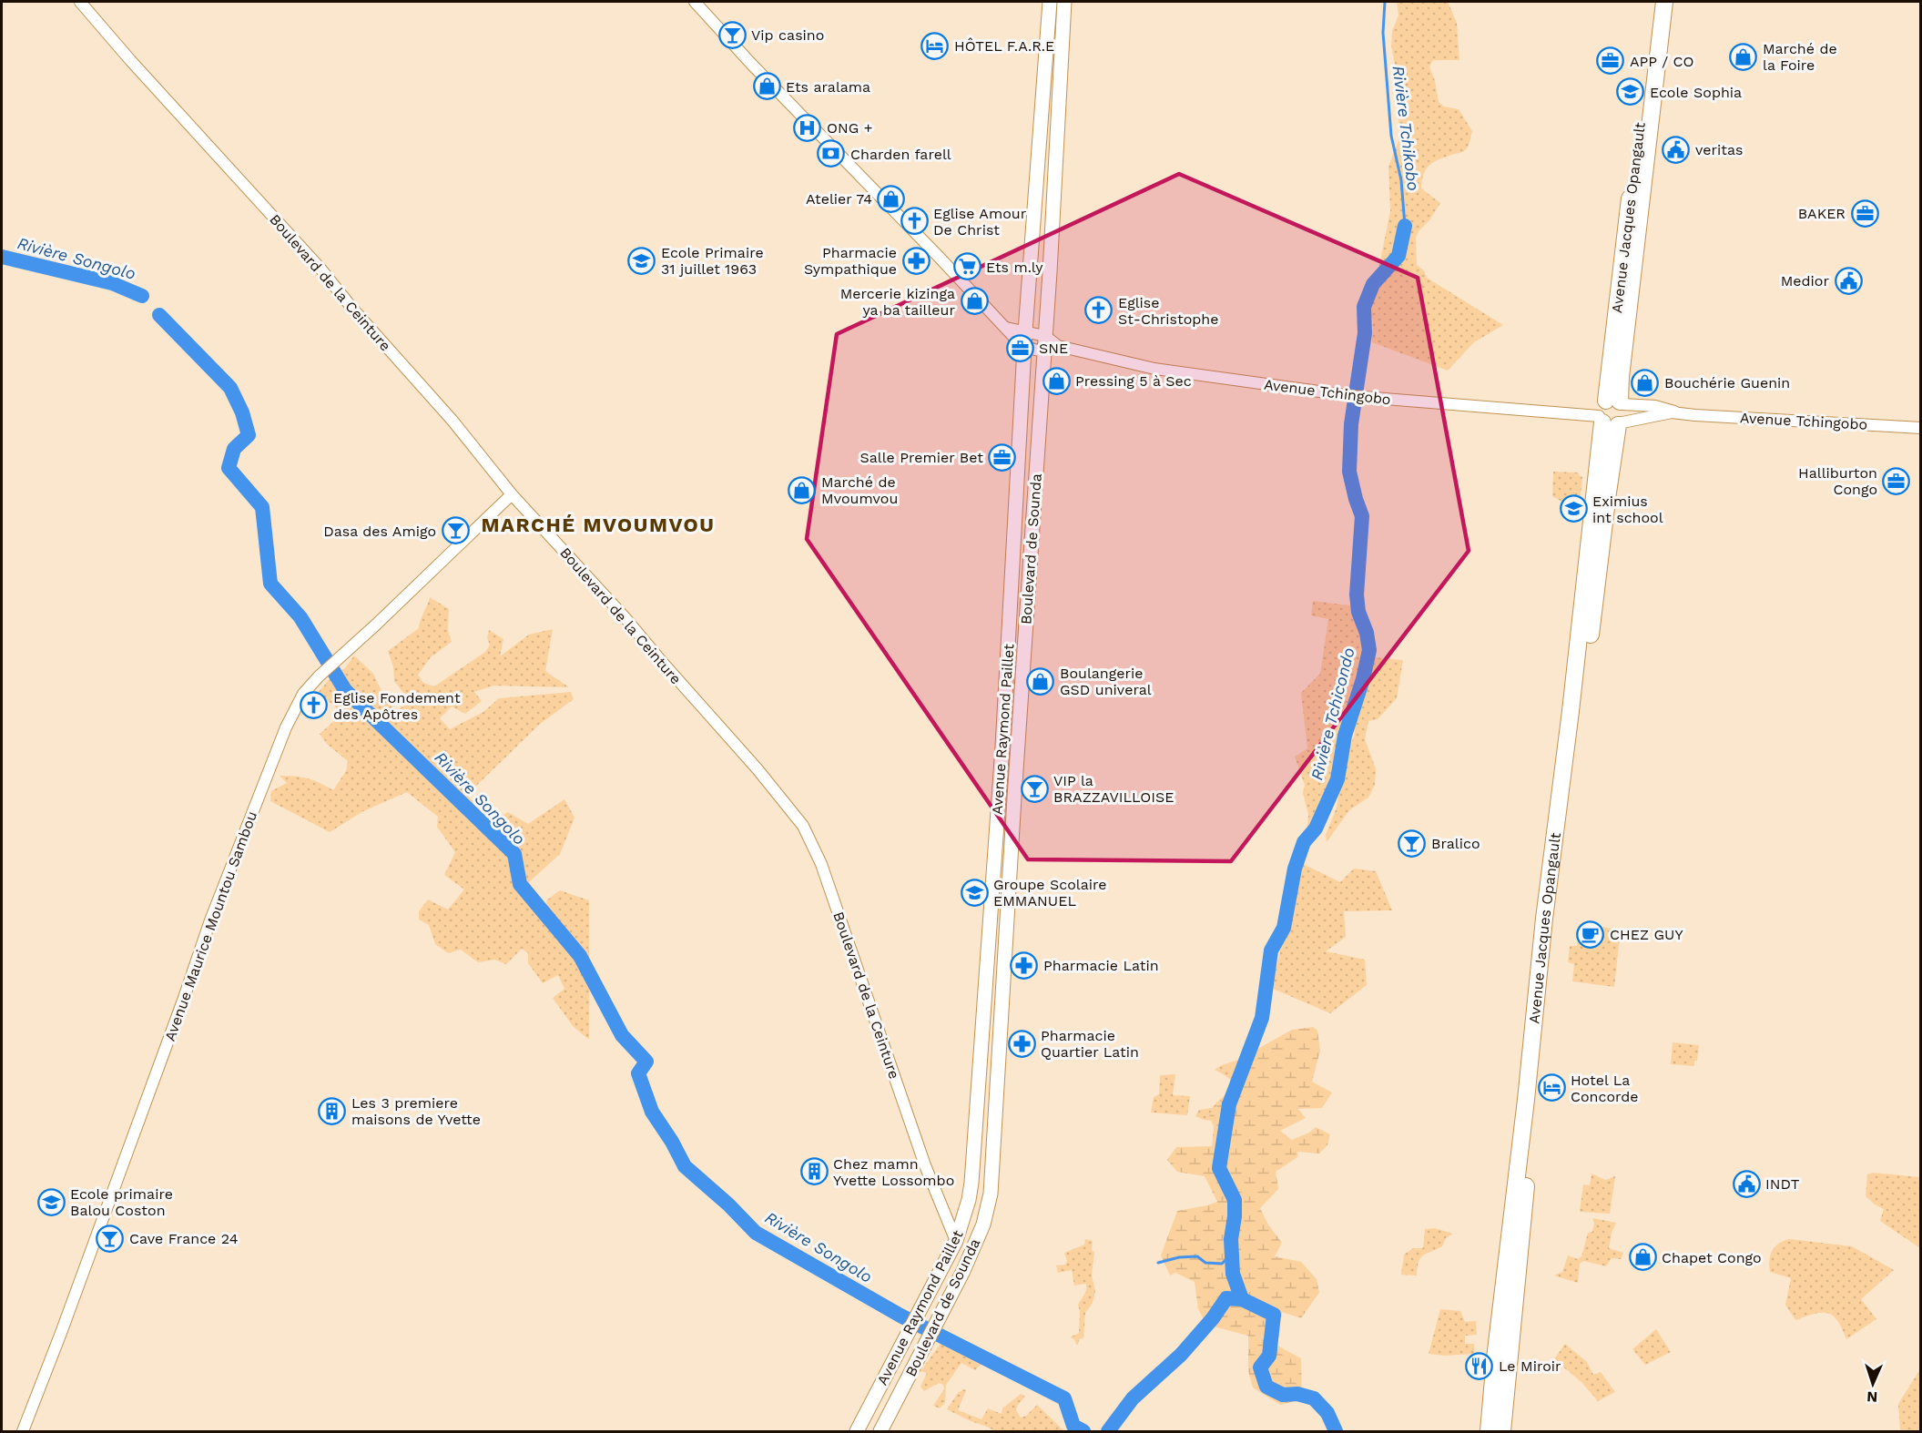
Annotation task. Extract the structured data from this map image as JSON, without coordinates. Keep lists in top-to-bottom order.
{
  "streets": {
    "highway": ["Avenue Jacques Opangault"],
    "main road": ["Boulevard de Sounda", "Avenue Raymond Paillet"],
    "street": ["Boulevard de la Ceinture", "Avenue Tchingobo", "Avenue Maurice Mountou Sambou"]
  },
  "crossings": [
    ["Avenue Jacques Opangault", "Avenue Tchingobo"],
    ["Boulevard de la Ceinture", "Avenue Raymond Paillet"],
    ["Boulevard de la Ceinture", "Avenue Maurice Mountou Sambou"],
    ["Avenue Tchingobo", "Boulevard de Sounda"]
  ],
  "districts": ["MARCHÉ MVOUMVOU"],
  "water": ["Rivière Tchikobo", "Rivière Songolo", "Rivière Tchicondo"],
  "places": {
    "bar": [
      "Vip casino",
      "Dasa des Amigo",
      "VIP la BRAZZAVILLOISE",
      "Bralico",
      "Cave France 24"
    ],
    "hotel": ["HÔTEL F.A.R.E", "Hotel La Concorde"],
    "shop": [
      "Marché de la Foire",
      "Ets aralama",
      "Atelier 74",
      "Mercerie kizinga ya ba tailleur",
      "Pressing 5 à Sec",
      "Bouchérie Guenin",
      "Marché de Mvoumvou",
      "Boulangerie GSD univeral",
      "Chapet Congo"
    ],
    "office": [
      "APP / CO",
      "BAKER",
      "SNE",
      "Salle Premier Bet",
      "Halliburton Congo"
    ],
    "school or university": [
      "Ecole Sophia",
      "Ecole Primaire 31 juillet 1963",
      "Eximius int school",
      "Groupe Scolaire EMMANUEL",
      "Ecole primaire Balou Coston"
    ],
    "hospital": ["ONG +"],
    "public building": ["veritas", "Medior", "INDT"],
    "bank": ["Charden farell"],
    "church": ["Eglise Amour De Christ", "Eglise St-Christophe", "Eglise Fondement des Apôtres"],
    "pharmacy": ["Pharmacie Sympathique", "Pharmacie Latin", "Pharmacie Quartier Latin"],
    "supermarket": ["Ets m.ly"],
    "cafe": ["CHEZ GUY"],
    "building": ["Les 3 premiere maisons de Yvette", "Chez mamn Yvette Lossombo"],
    "restaurant": ["Le Miroir"]
  },
  "north": "bottom"
}
